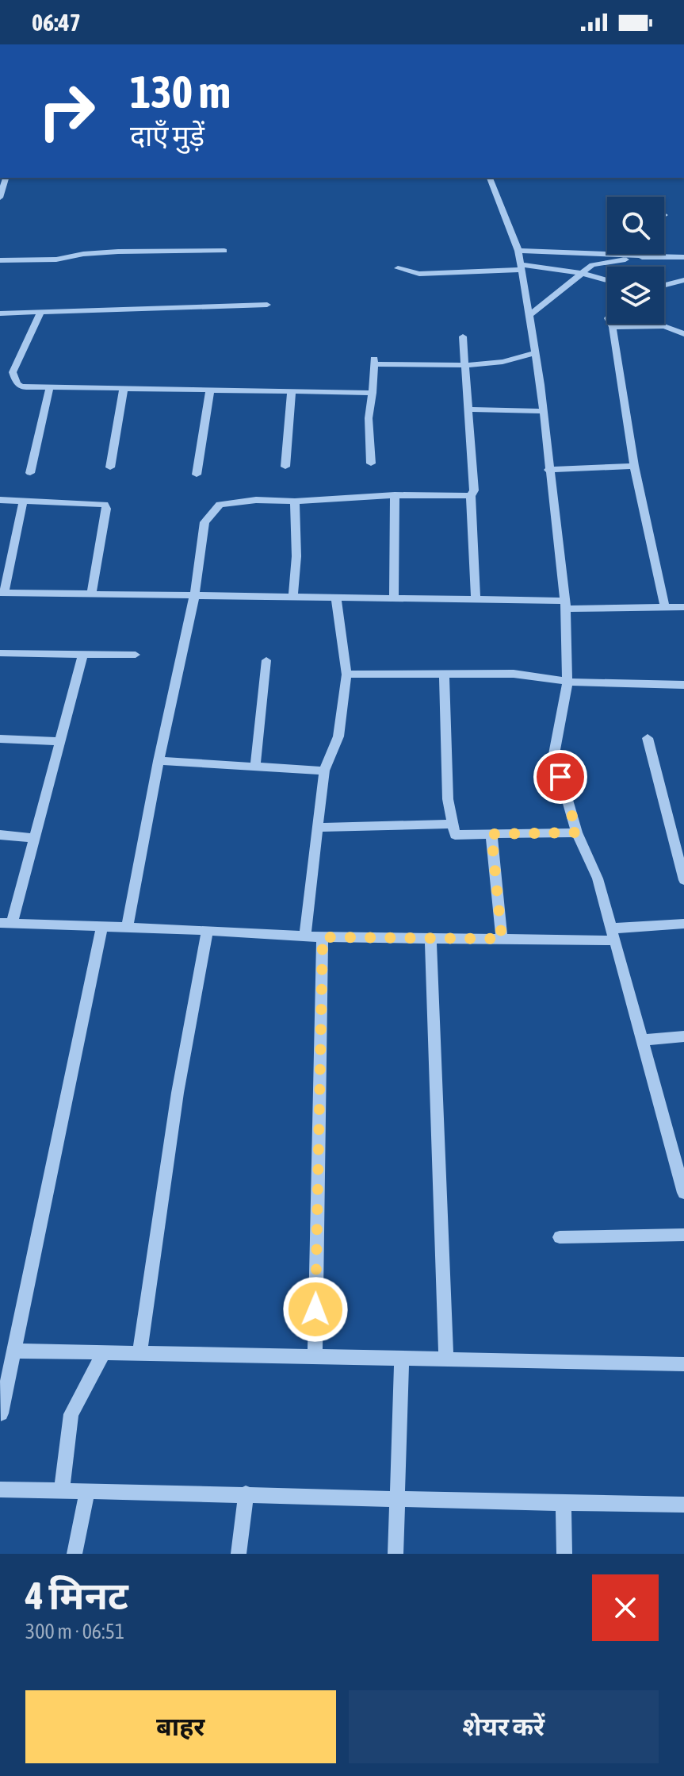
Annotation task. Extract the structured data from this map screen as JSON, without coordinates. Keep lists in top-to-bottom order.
{
  "page": {
    "status": "06:47",
    "turn": ["130 m", "दाएँ मुड़ें"],
    "heading": ["4 मिनट", "300 m · 06:51"],
    "buttons": ["बाहर", "शेयर करें"]
  }
}
